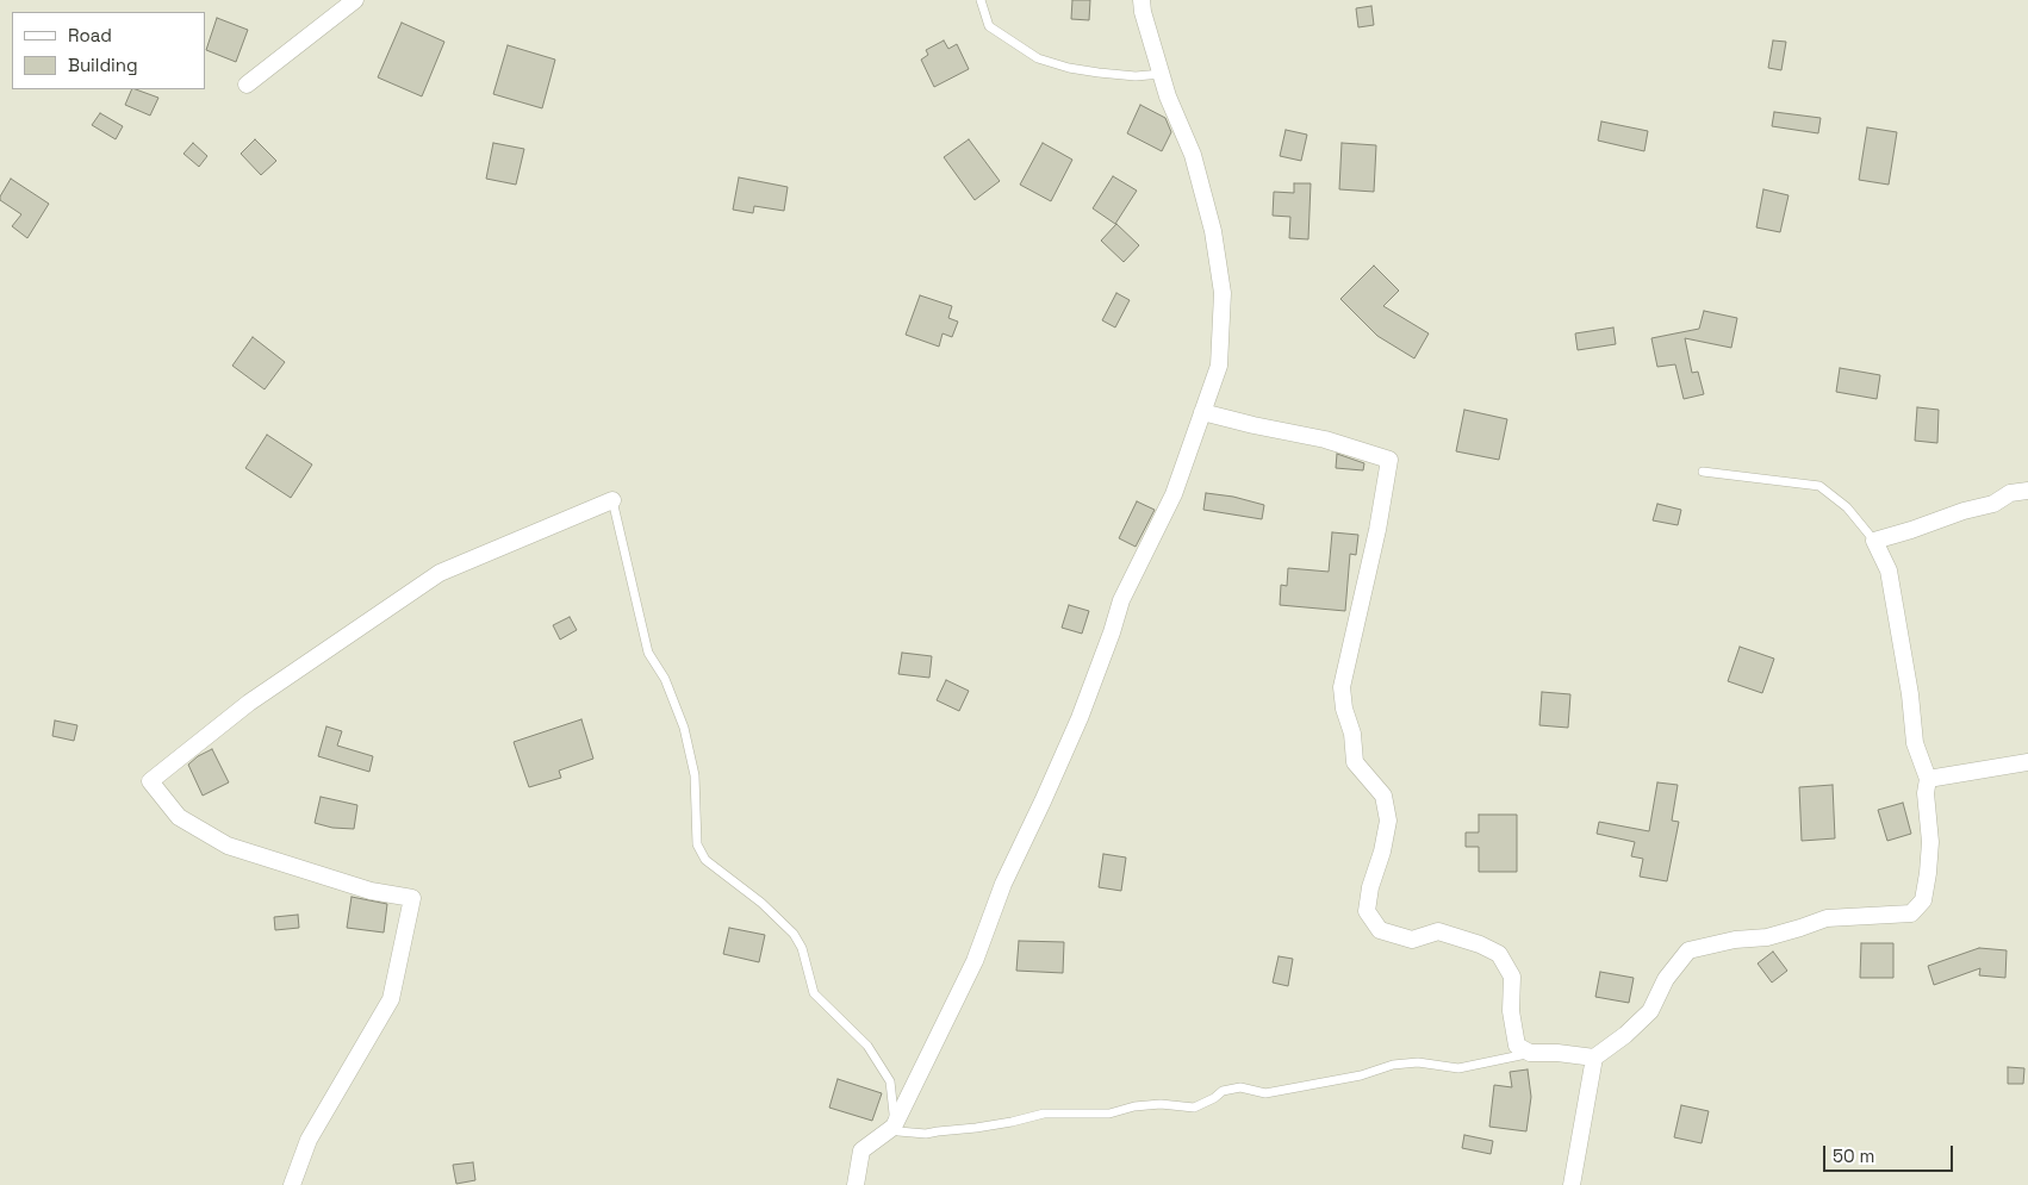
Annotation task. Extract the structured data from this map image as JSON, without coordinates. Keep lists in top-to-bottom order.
{
  "legend": ["Road", "Building"],
  "scale_bar": "50 m"
}
